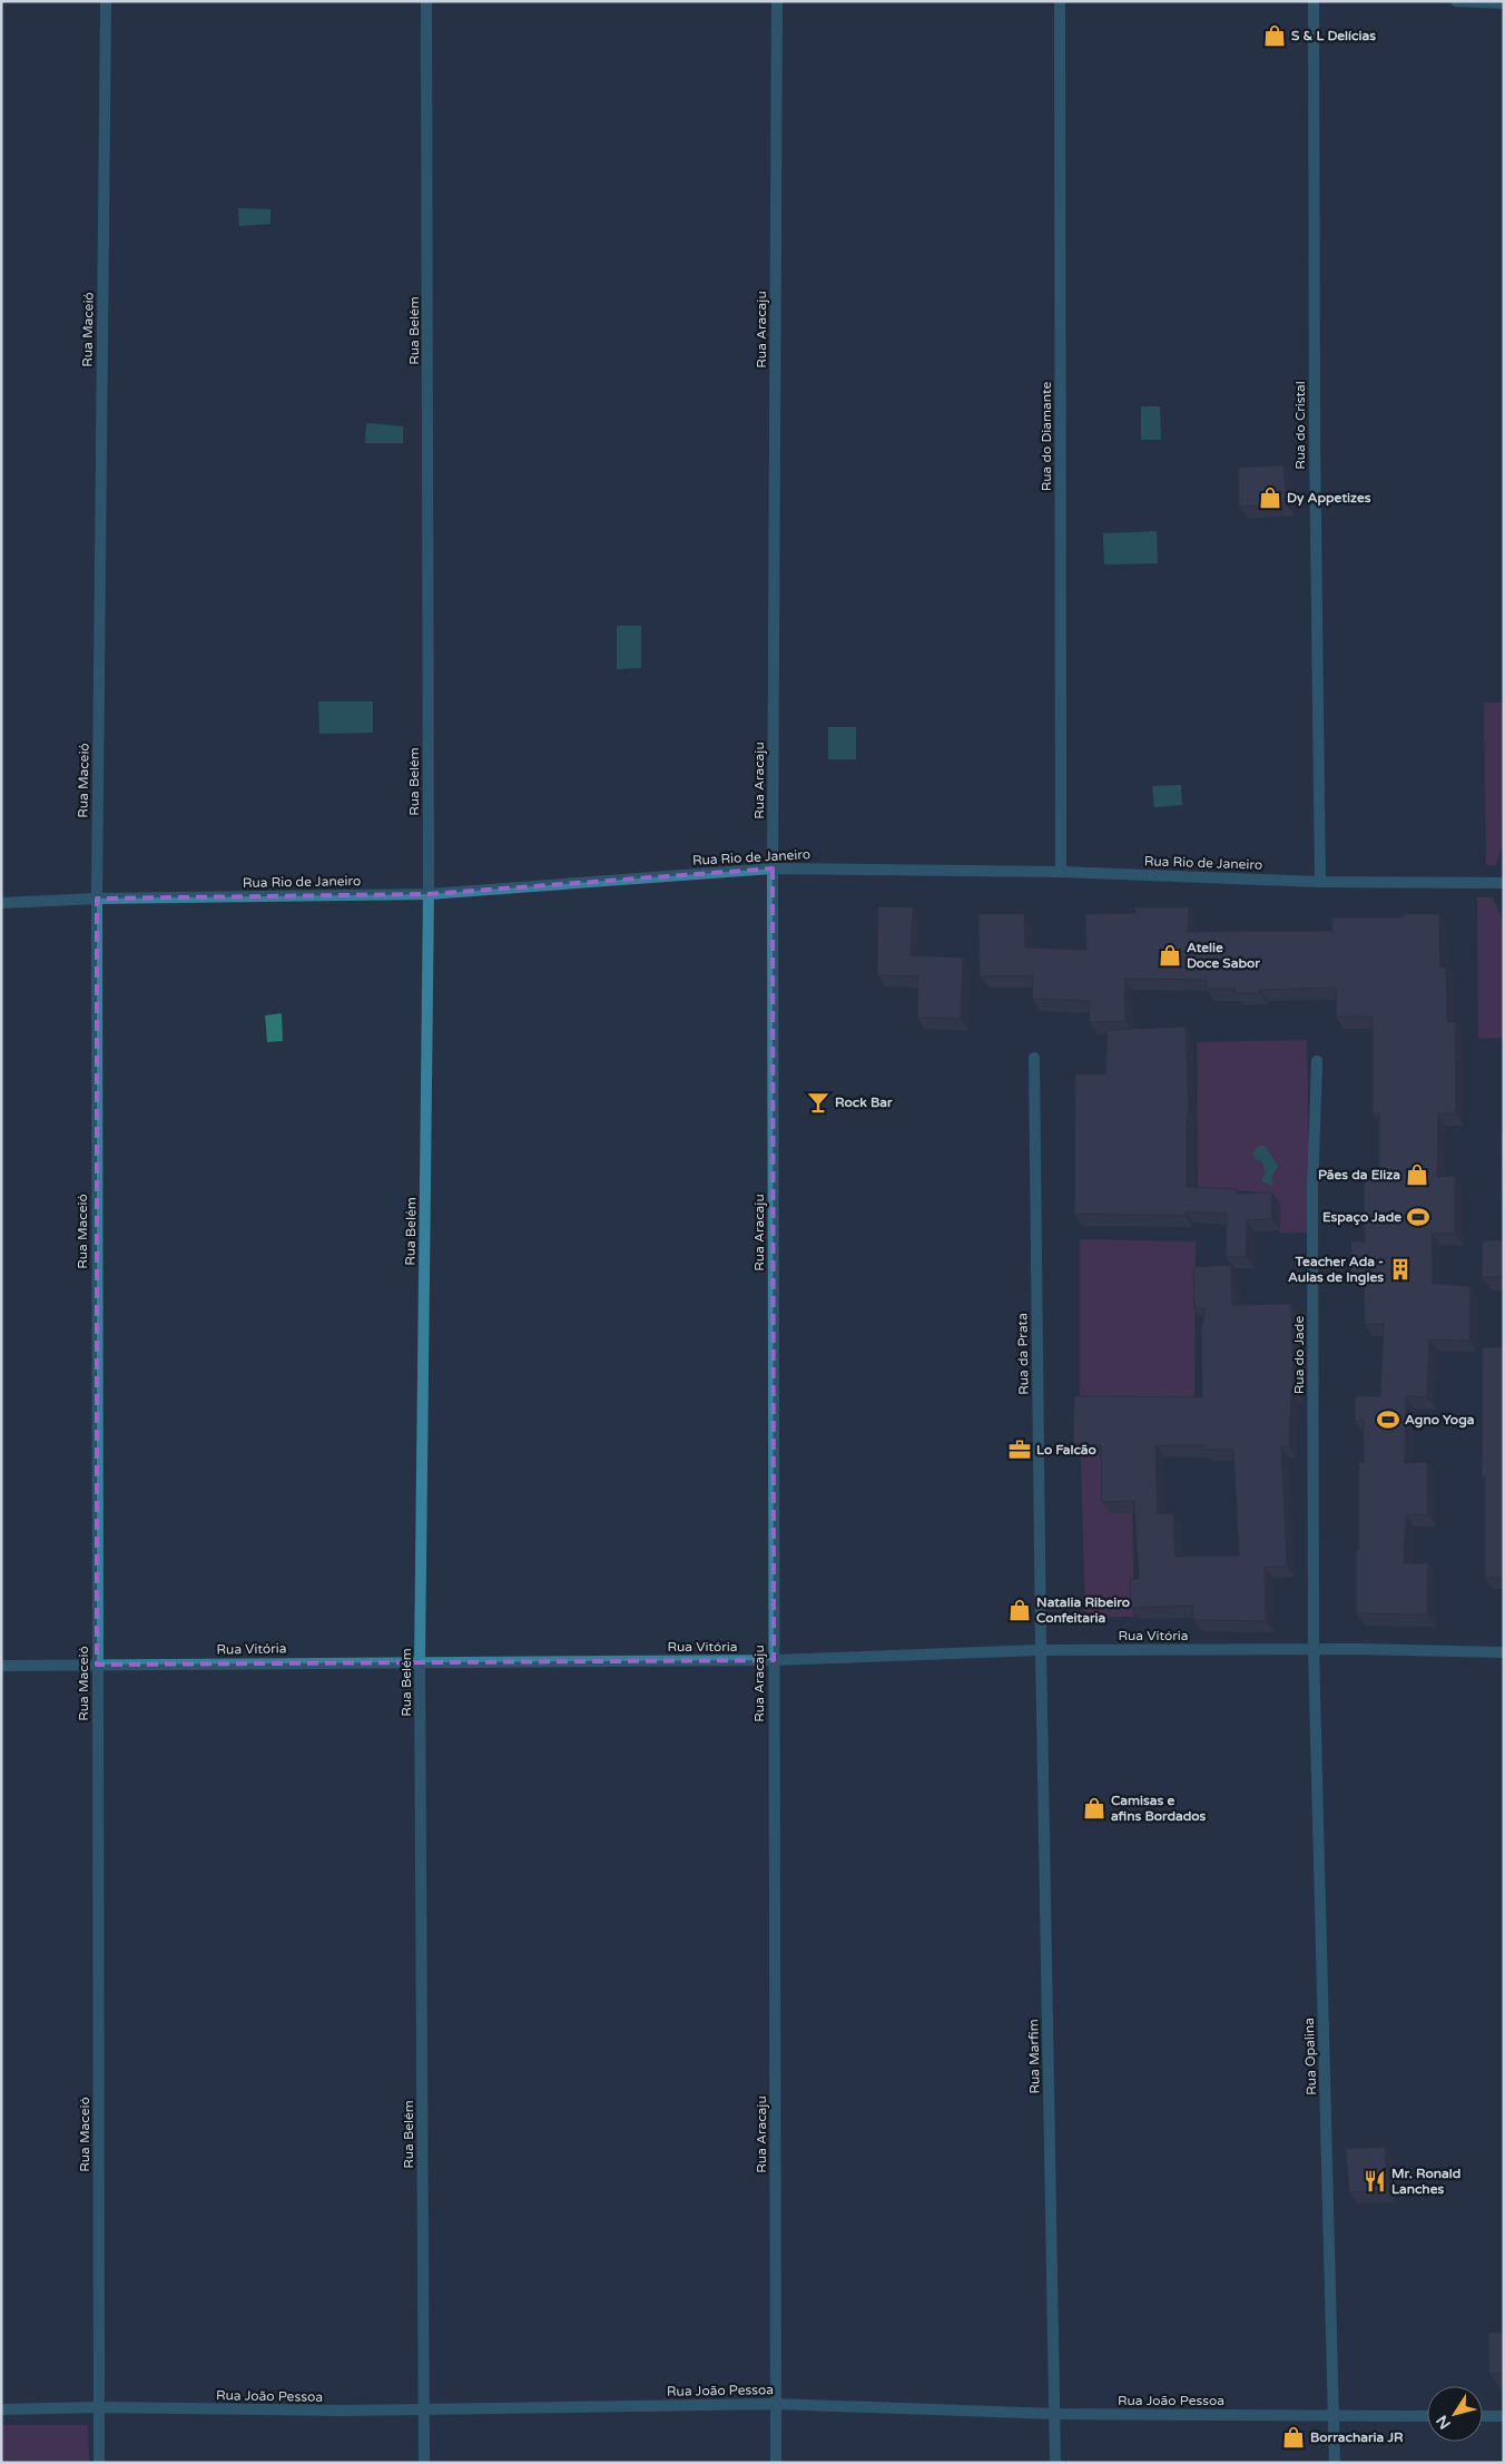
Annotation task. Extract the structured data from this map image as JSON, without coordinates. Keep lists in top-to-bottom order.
{
  "streets": {
    "street": [
      "Rua Maceió",
      "Rua Aracaju",
      "Rua Belém",
      "Rua do Cristal",
      "Rua do Diamante",
      "Rua Rio de Janeiro",
      "Rua da Prata",
      "Rua do Jade",
      "Rua Vitória",
      "Rua Marfim",
      "Rua Opalina",
      "Rua João Pessoa"
    ]
  },
  "crossings": [
    ["Rua Maceió", "Rua Rio de Janeiro"],
    ["Rua Maceió", "Rua Vitória"],
    ["Rua Maceió", "Rua João Pessoa"],
    ["Rua Aracaju", "Rua Rio de Janeiro"],
    ["Rua Aracaju", "Rua Vitória"],
    ["Rua Aracaju", "Rua João Pessoa"],
    ["Rua Belém", "Rua Rio de Janeiro"],
    ["Rua Belém", "Rua Vitória"],
    ["Rua Belém", "Rua João Pessoa"],
    ["Rua do Cristal", "Rua Rio de Janeiro"],
    ["Rua do Diamante", "Rua Rio de Janeiro"],
    ["Rua da Prata", "Rua Vitória"],
    ["Rua da Prata", "Rua Marfim"],
    ["Rua do Jade", "Rua Vitória"],
    ["Rua do Jade", "Rua Opalina"],
    ["Rua Vitória", "Rua Marfim"],
    ["Rua Vitória", "Rua Opalina"],
    ["Rua Marfim", "Rua João Pessoa"],
    ["Rua Opalina", "Rua João Pessoa"]
  ],
  "places": {
    "shop": [
      "S & L Delícias",
      "Dy Appetizes",
      "Atelie Doce Sabor",
      "Pães da Eliza",
      "Natalia Ribeiro Confeitaria",
      "Camisas e afins Bordados",
      "Borracharia JR"
    ],
    "bar": ["Rock Bar"],
    "sports": ["Espaço Jade", "Agno Yoga"],
    "building": ["Teacher Ada - Aulas de Ingles"],
    "office": ["Lo Falcão"],
    "restaurant": ["Mr. Ronald Lanches"]
  },
  "north": "bottom left"
}
